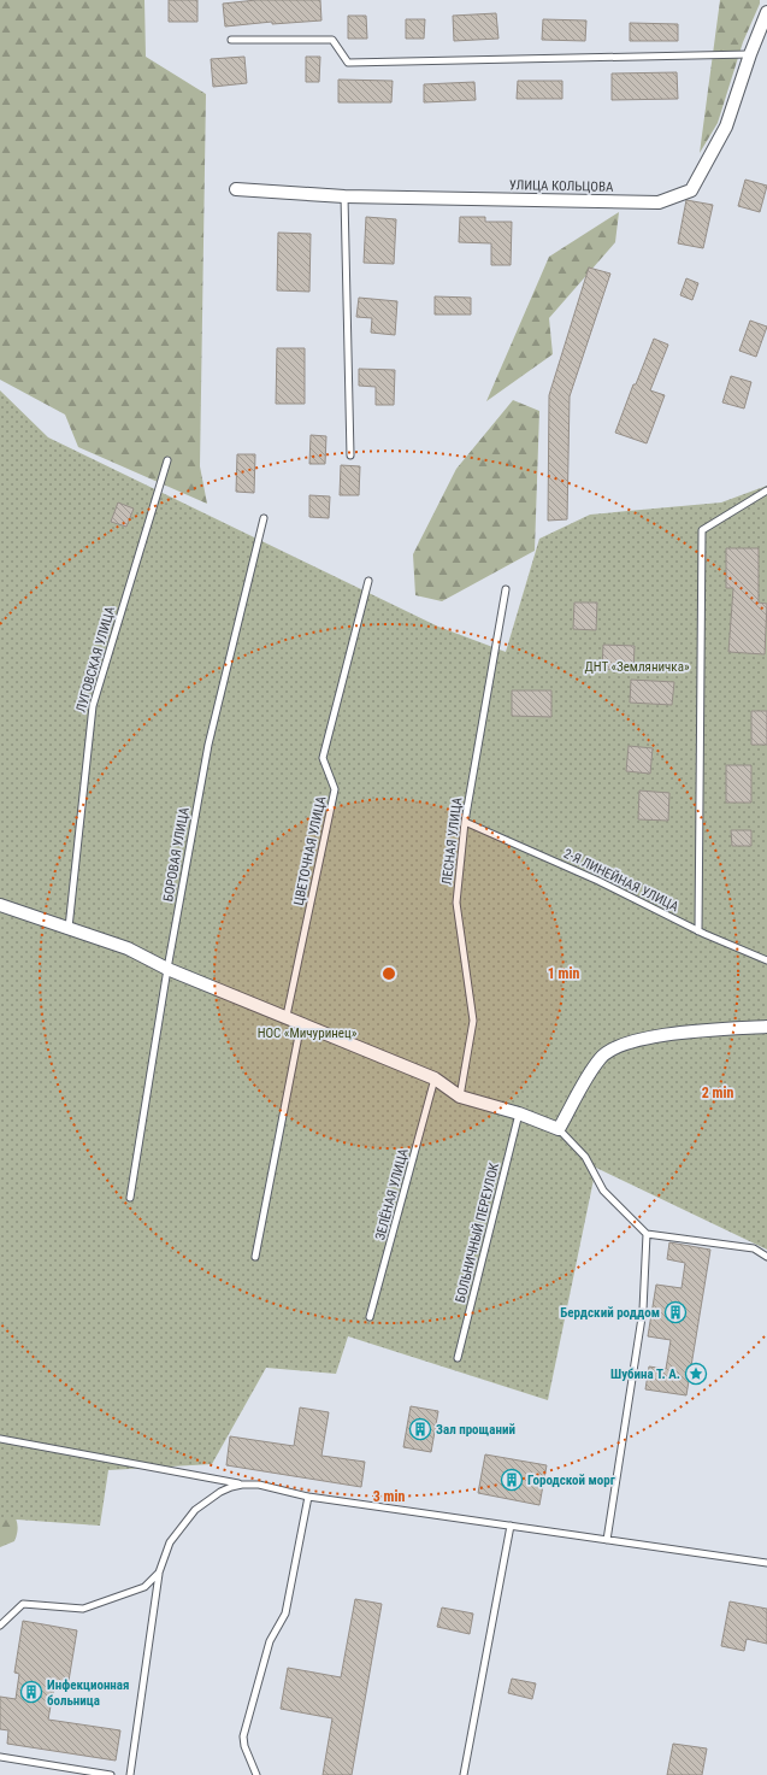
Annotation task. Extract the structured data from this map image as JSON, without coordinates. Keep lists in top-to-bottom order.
{
  "streets": {
    "street": ["УЛИЦА КОЛЬЦОВА"],
    "lane": [
      "ЛУГОВСКАЯ УЛИЦА",
      "ЛЕСНАЯ УЛИЦА",
      "ЦВЕТОЧНАЯ УЛИЦА",
      "БОРОВАЯ УЛИЦА",
      "2-Я ЛИНЕЙНАЯ УЛИЦА",
      "ЗЕЛЁНАЯ УЛИЦА",
      "БОЛЬНИЧНЫЙ ПЕРЕУЛОК"
    ]
  },
  "crossings": [
    ["ЛЕСНАЯ УЛИЦА", "2-Я ЛИНЕЙНАЯ УЛИЦА"]
  ],
  "parks": ["ДНТ «Земляничка»", "НОС «Мичуринец»"],
  "places": {
    "building": [
      "Бердский роддом",
      "Зал прощаний",
      "Городской морг",
      "Инфекционная больница"
    ],
    "place": ["Шубина Т. А."]
  },
  "rings": ["1 min", "2 min", "3 min"]
}
